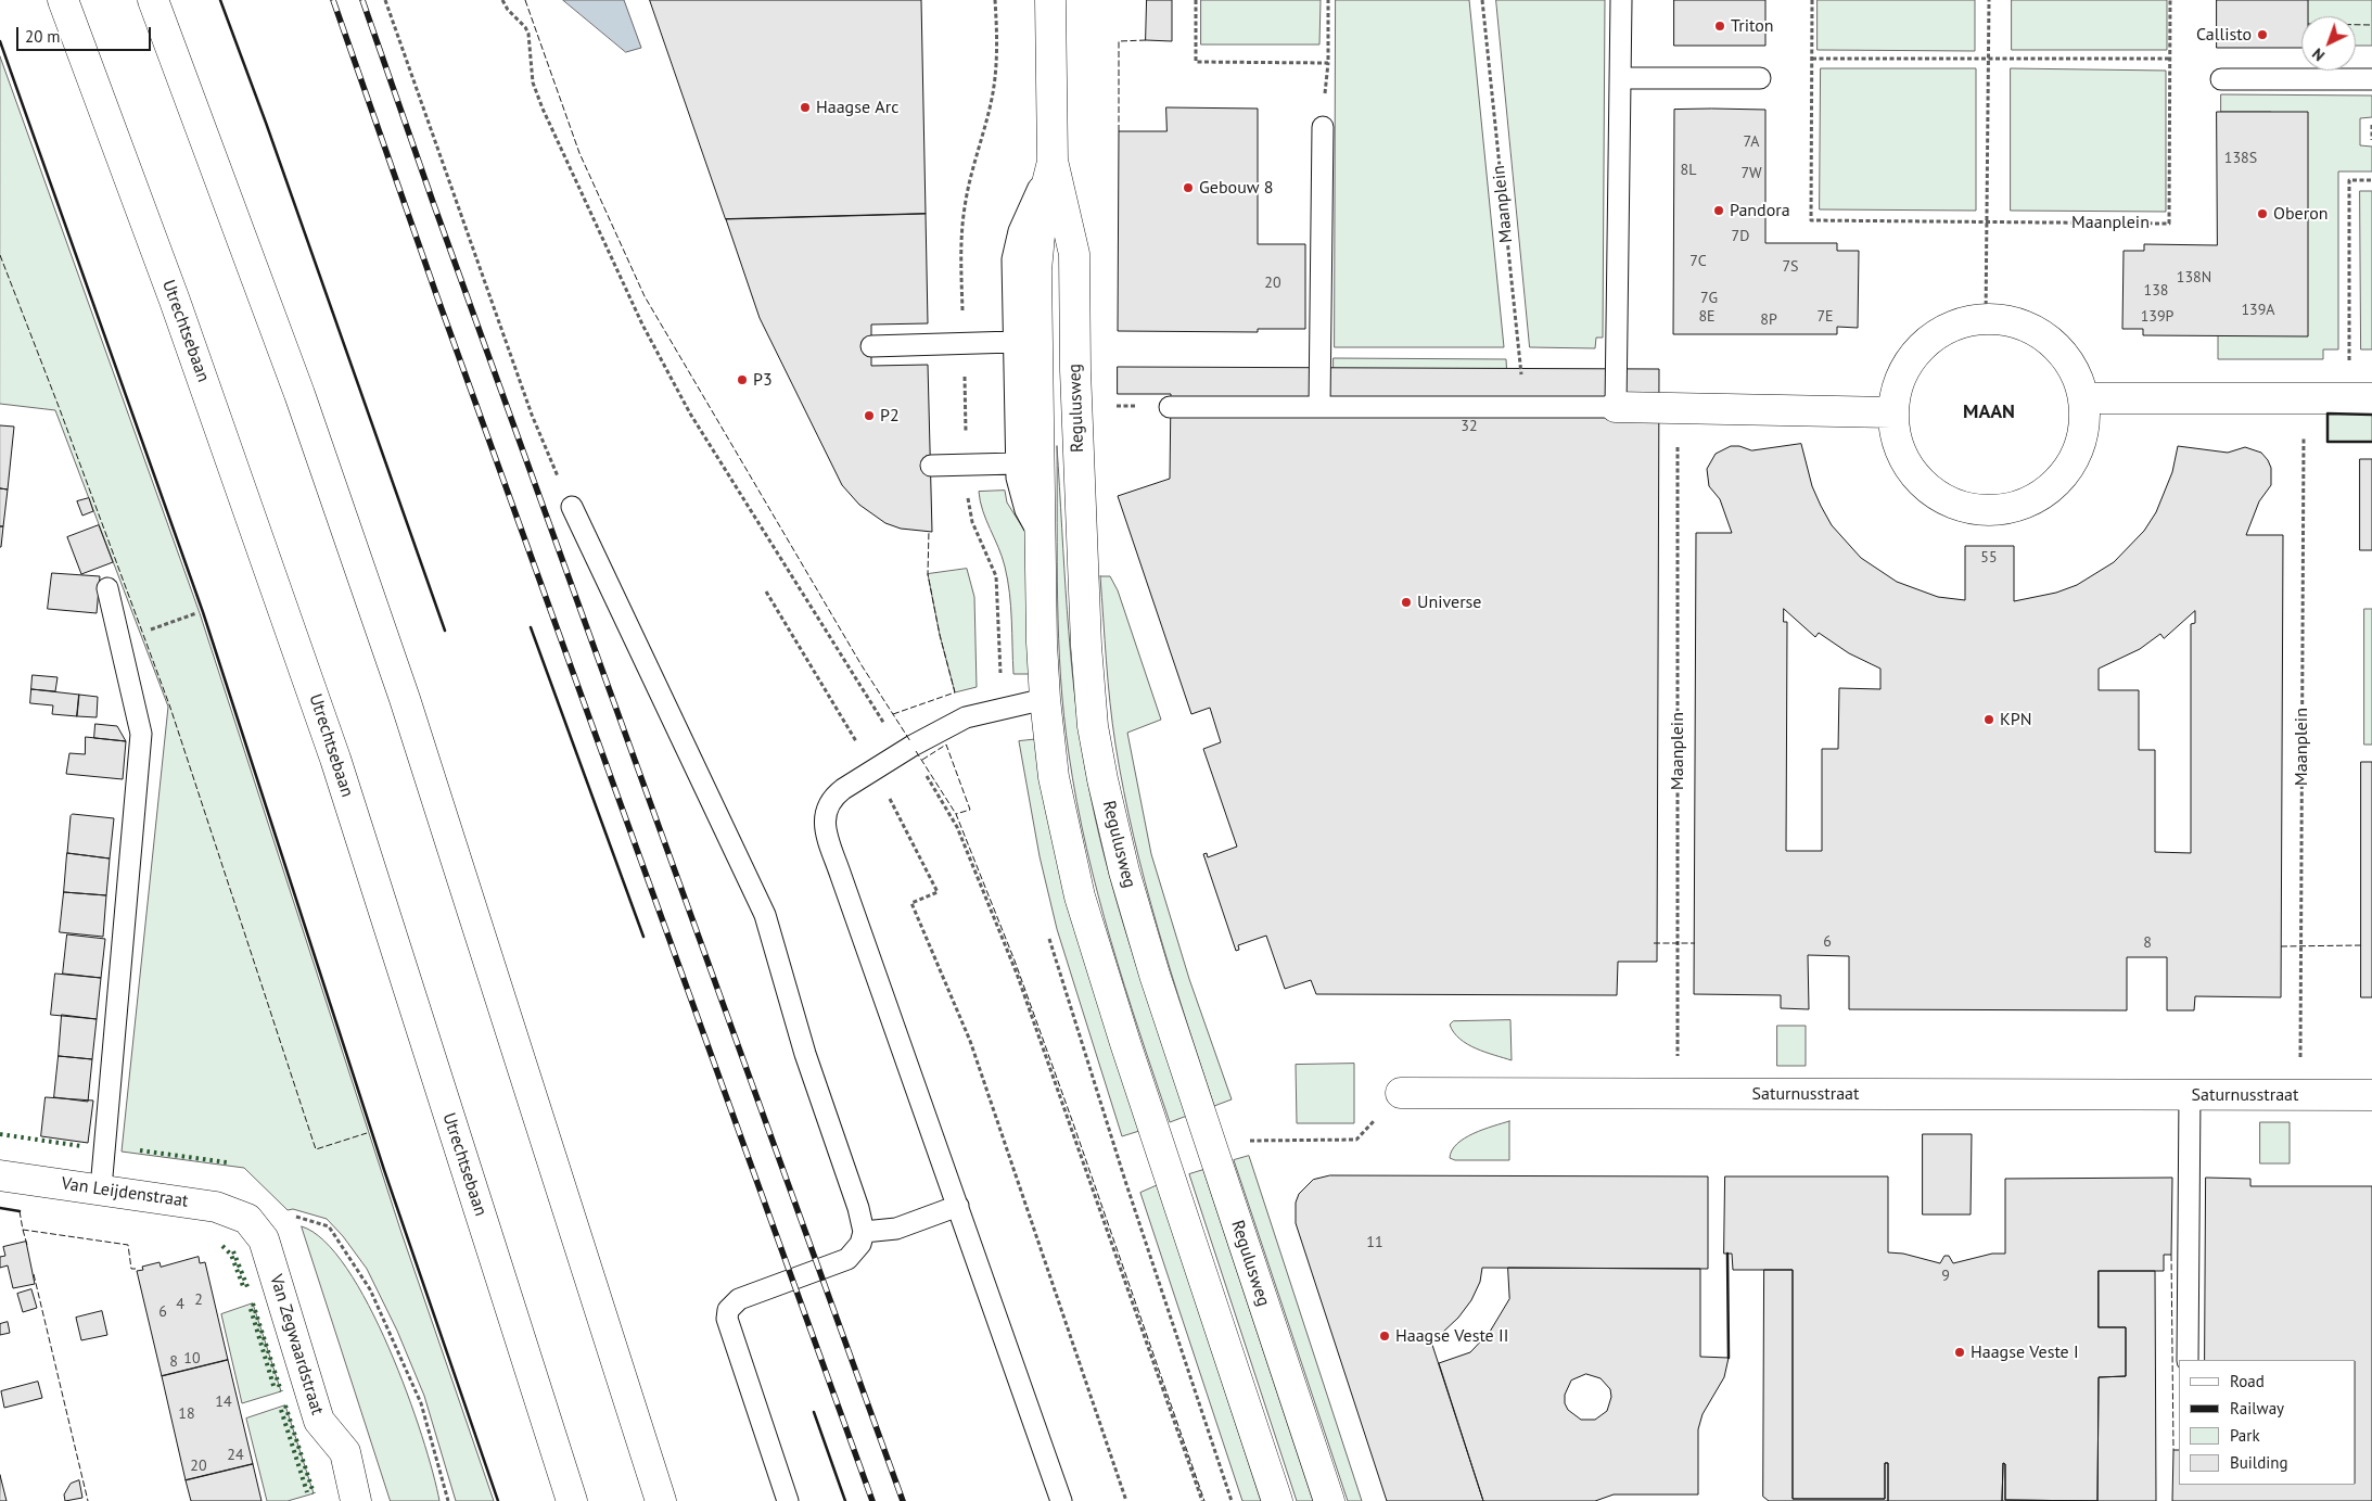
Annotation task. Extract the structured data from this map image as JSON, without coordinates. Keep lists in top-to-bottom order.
{
  "streets": {
    "main road": [
      "Utrechtsebaan",
      "Regulusweg",
      "Saturnusstraat",
      "Van Leijdenstraat",
      "Van Zegwaardstraat"
    ],
    "path": ["Maanplein"]
  },
  "crossings": [
    ["Maanplein", "Saturnusstraat"],
    ["Van Leijdenstraat", "Van Zegwaardstraat"]
  ],
  "districts": ["MAAN"],
  "places": [
    "Triton",
    "Callisto",
    "Haagse Arc",
    "Gebouw 8",
    "Pandora",
    "Oberon",
    "P3",
    "P2",
    "Universe",
    "KPN",
    "Haagse Veste II",
    "Haagse Veste I"
  ],
  "house_numbers": [
    "7A",
    "138S",
    "8L",
    "7W",
    "7D",
    "7C",
    "7S",
    "138N",
    "20",
    "138",
    "7G",
    "139A",
    "8E",
    "7E",
    "139P",
    "8P",
    "32",
    "55",
    "6",
    "8",
    "11",
    "9",
    "2",
    "4",
    "6",
    "10",
    "8",
    "14",
    "18",
    "24",
    "20"
  ],
  "legend": [
    "Road",
    "Railway",
    "Park",
    "Building"
  ],
  "scale_bar": "20 m",
  "north": "bottom left"
}
